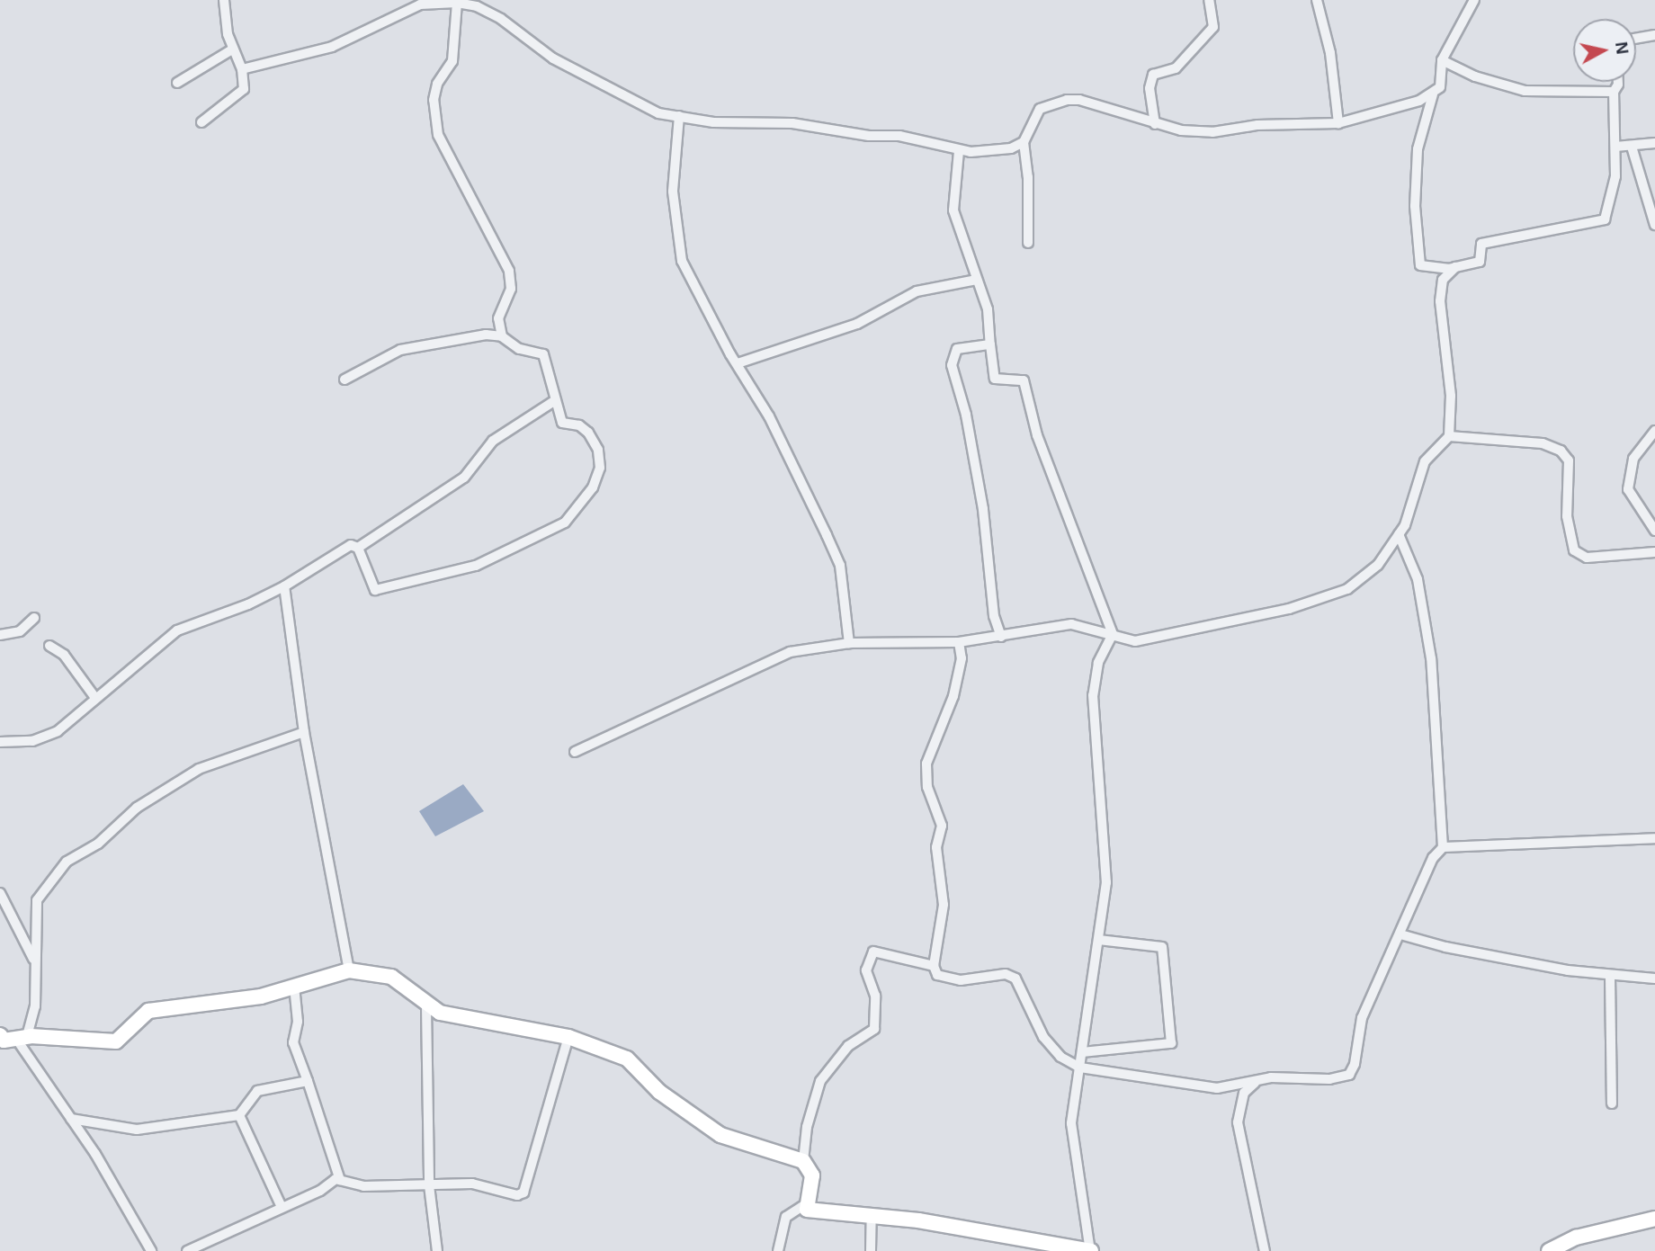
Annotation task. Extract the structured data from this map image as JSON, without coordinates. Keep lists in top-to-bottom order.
{
  "north": "right"
}
